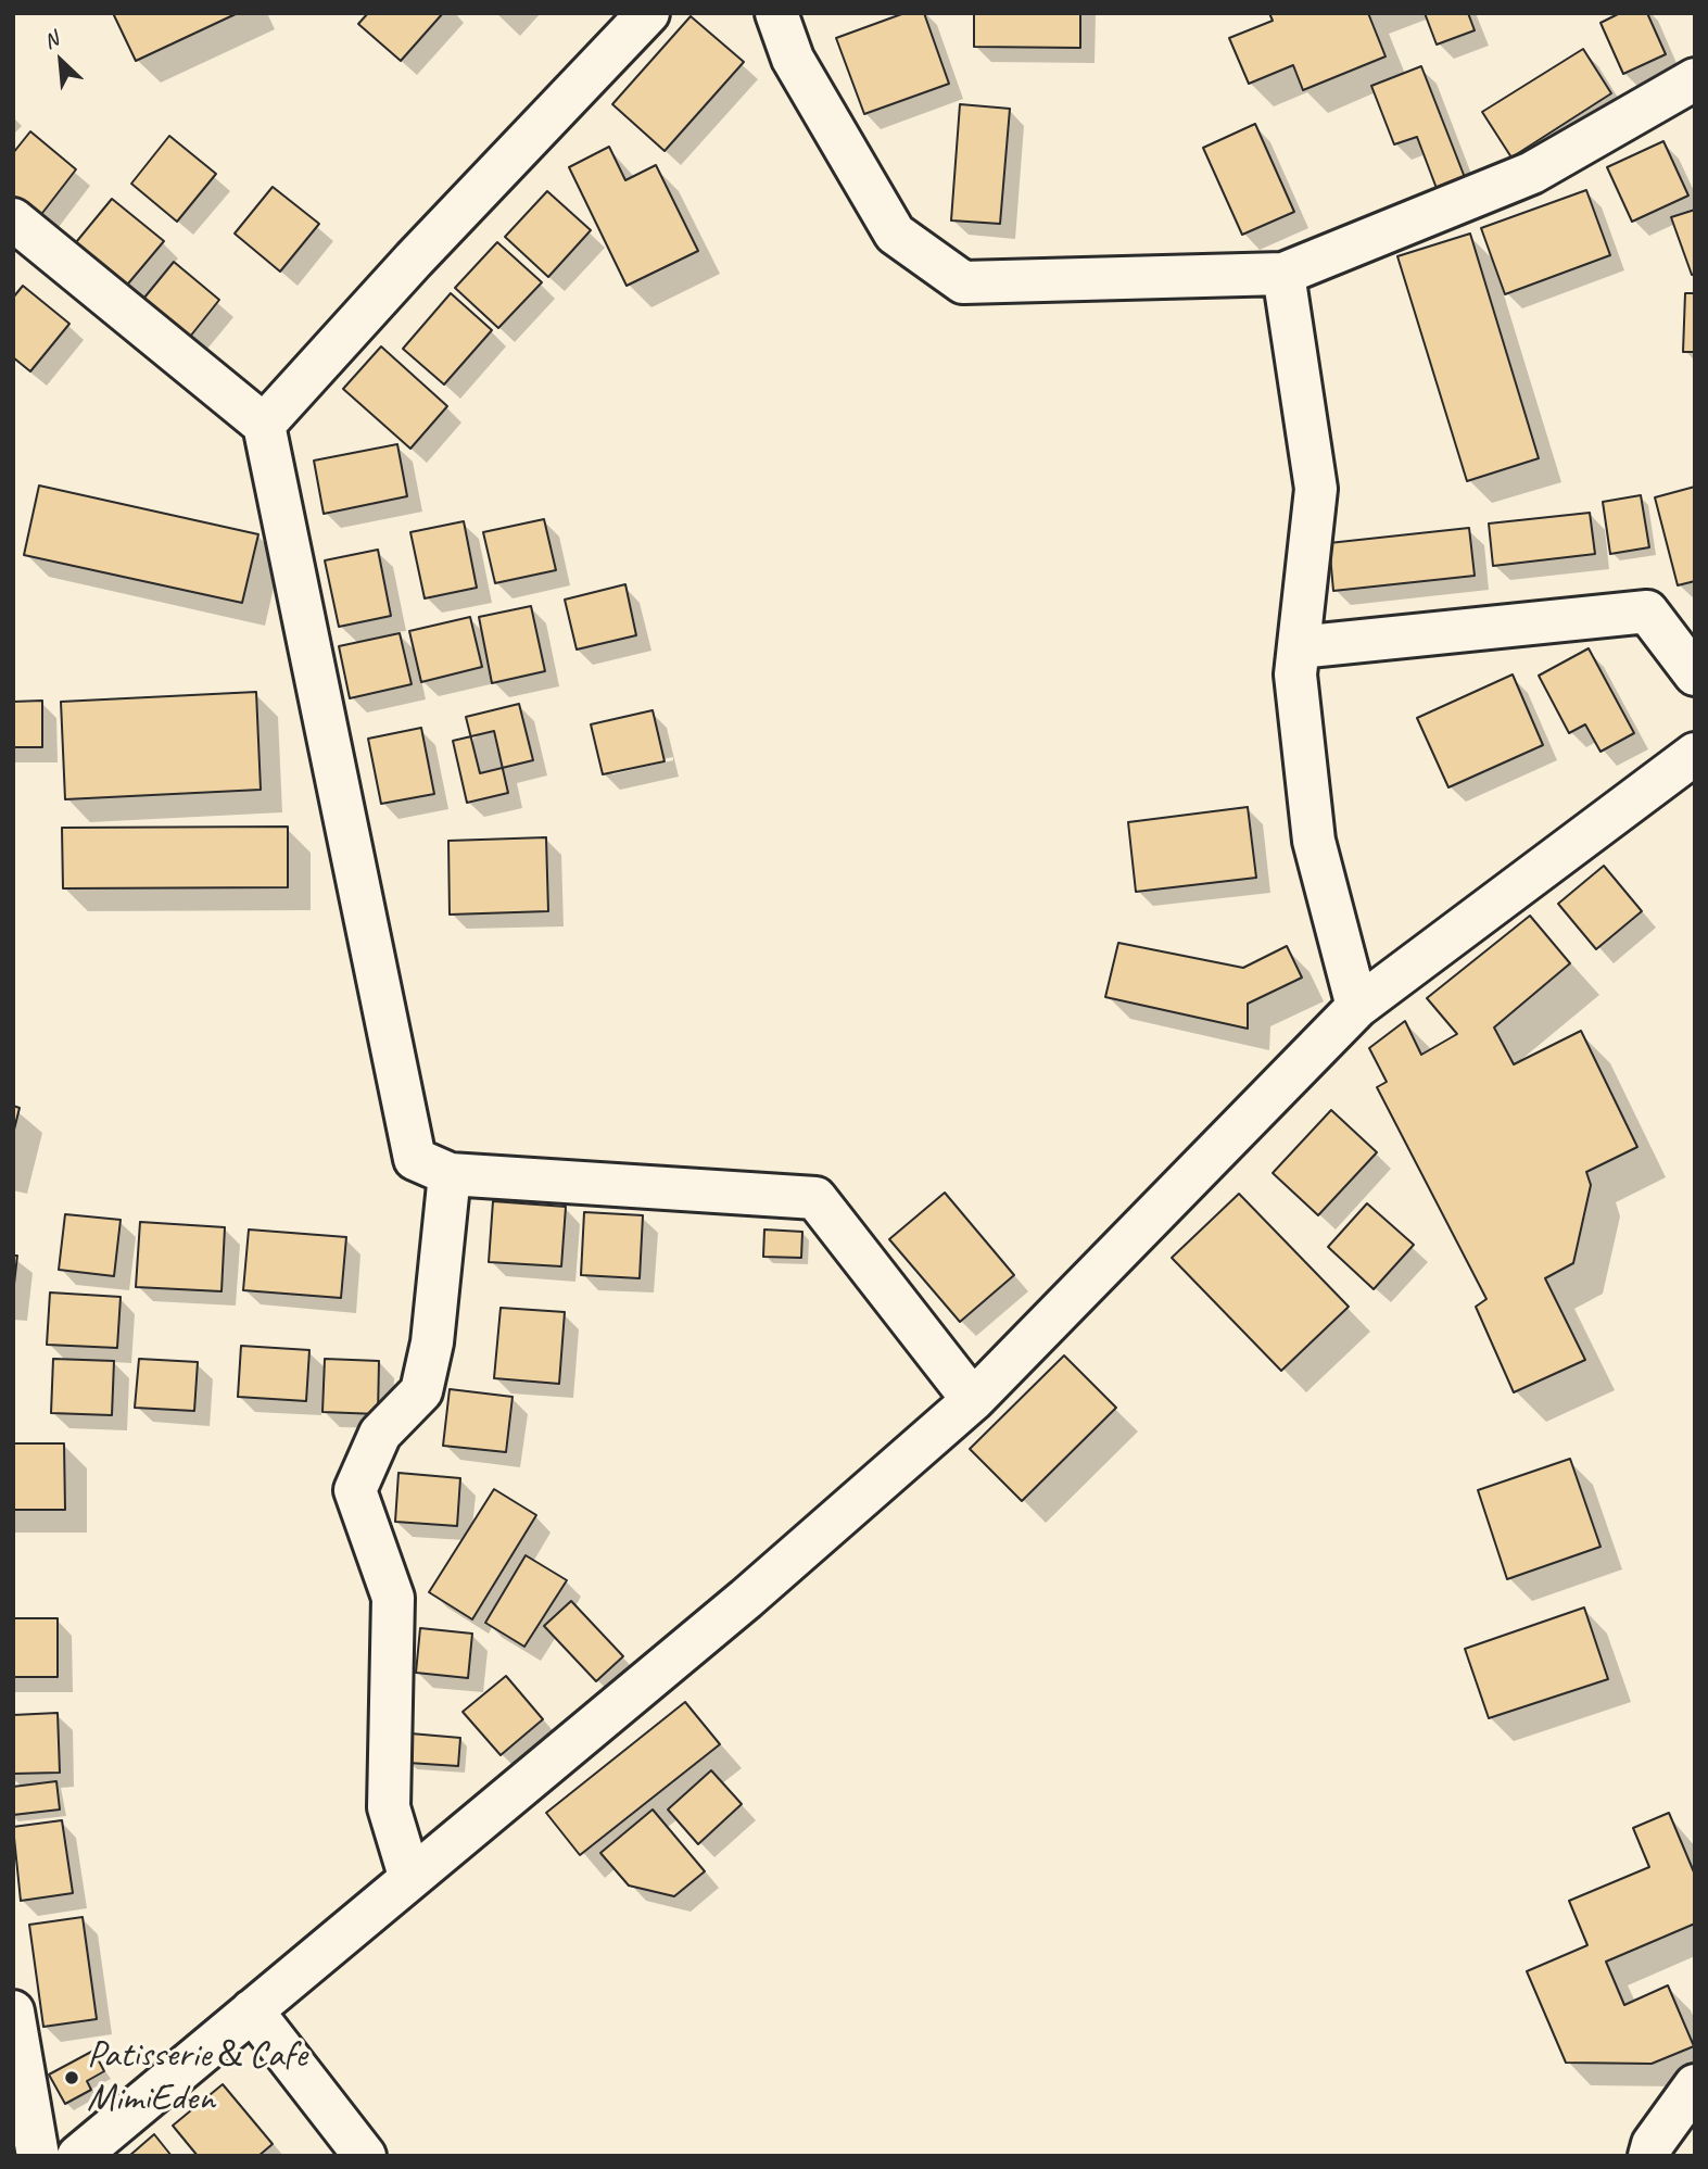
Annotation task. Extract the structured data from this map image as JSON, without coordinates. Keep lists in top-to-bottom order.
{
  "places": ["Patisserie＆Cafe MimiEden"],
  "north": "top left"
}
